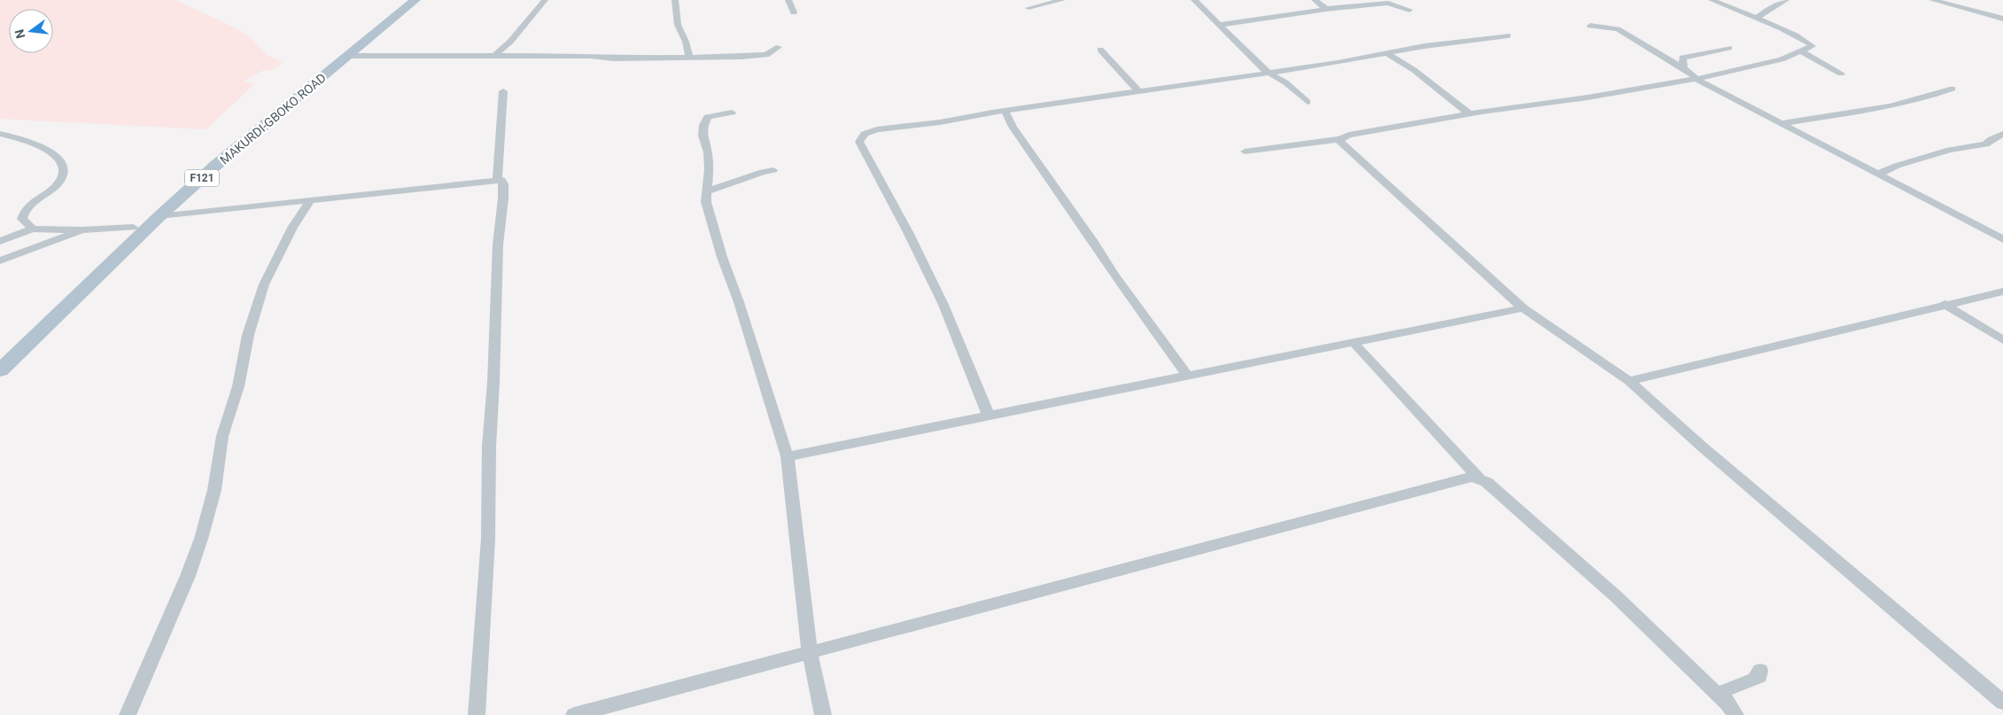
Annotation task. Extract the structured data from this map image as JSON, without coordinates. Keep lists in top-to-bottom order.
{
  "streets": {
    "main road": ["MAKURDI-GBOKO ROAD", "F121"]
  },
  "north": "left"
}
